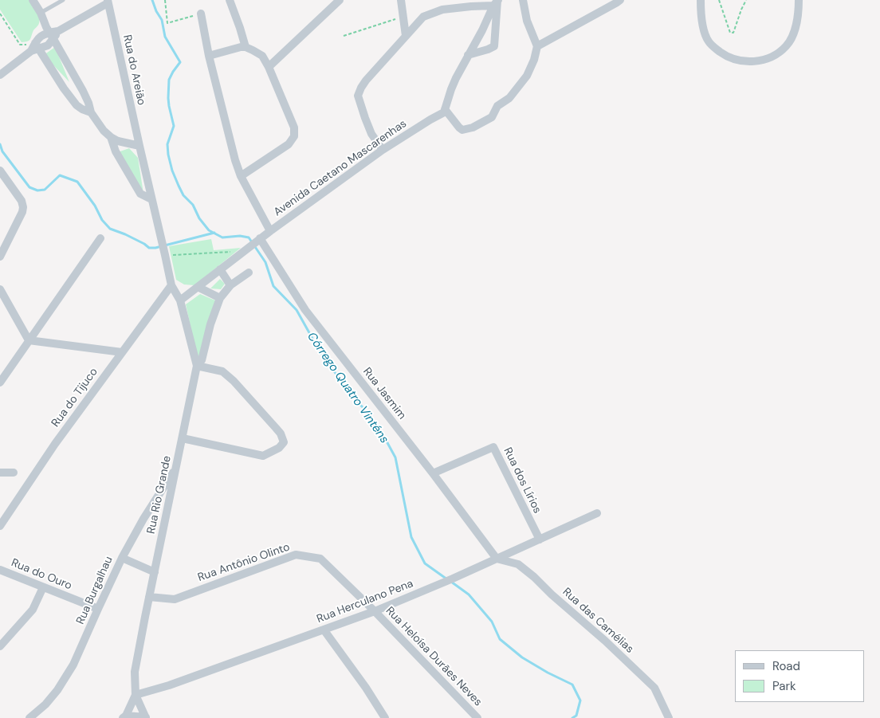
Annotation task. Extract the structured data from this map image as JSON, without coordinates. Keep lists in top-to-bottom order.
{
  "streets": {
    "street": [
      "Rua do Areião",
      "Avenida Caetano Mascarenhas",
      "Rua Jasmim",
      "Rua do Tijuco",
      "Rua dos Lírios",
      "Rua Rio Grande",
      "Rua Antônio Olinto",
      "Rua do Ouro",
      "Rua Burgalhau",
      "Rua Herculano Pena",
      "Rua das Camélias",
      "Rua Heloísa Durães Neves"
    ]
  },
  "crossings": [
    ["Avenida Caetano Mascarenhas", "Rua Jasmim"],
    ["Avenida Caetano Mascarenhas", "Rua Rio Grande"],
    ["Rua Jasmim", "Rua dos Lírios"],
    ["Rua Jasmim", "Rua Herculano Pena"],
    ["Rua Jasmim", "Rua das Camélias"],
    ["Rua dos Lírios", "Rua Herculano Pena"],
    ["Rua Rio Grande", "Rua Antônio Olinto"],
    ["Rua Rio Grande", "Rua Burgalhau"],
    ["Rua Rio Grande", "Rua Herculano Pena"],
    ["Rua Antônio Olinto", "Rua Herculano Pena"],
    ["Rua Antônio Olinto", "Rua Heloísa Durães Neves"],
    ["Rua do Ouro", "Rua Burgalhau"],
    ["Rua Herculano Pena", "Rua das Camélias"],
    ["Rua Herculano Pena", "Rua Heloísa Durães Neves"]
  ],
  "water": ["Córrego Quatro Vinténs"],
  "legend": ["Road", "Park"]
}
